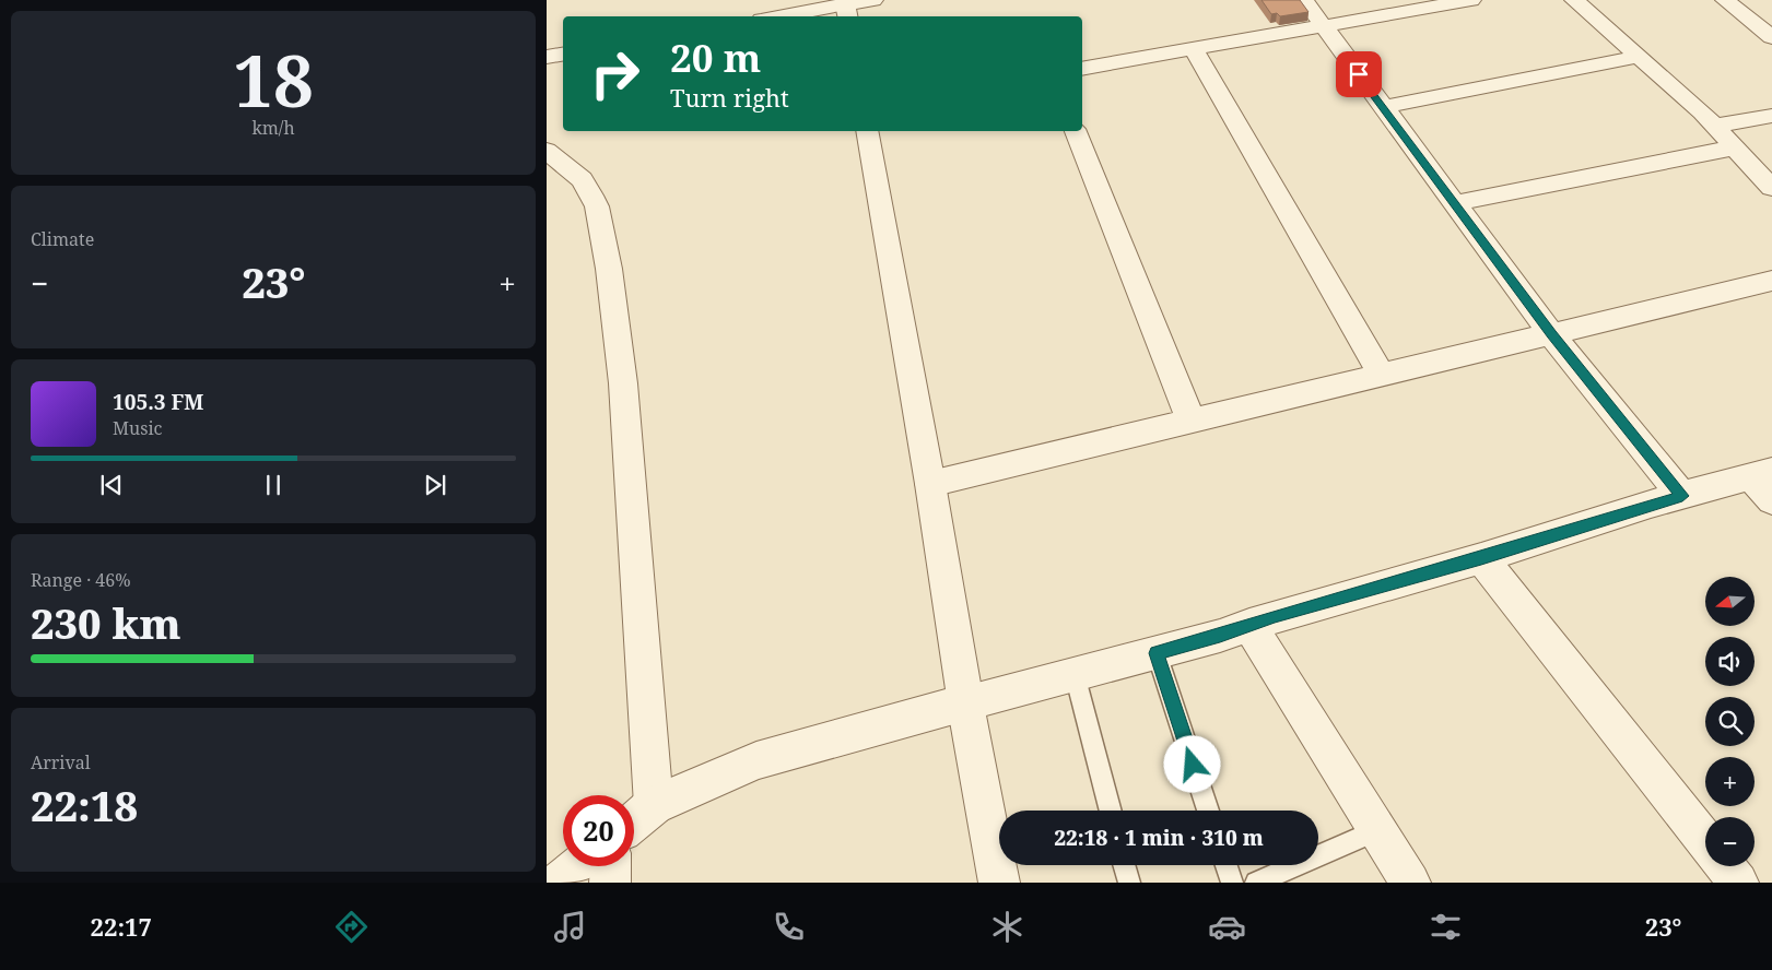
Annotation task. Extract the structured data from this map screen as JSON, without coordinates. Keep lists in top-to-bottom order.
{
  "north": "left",
  "page": {
    "tile": [
      ["18", "km/h"],
      "Climate",
      ["Range · 46%", "230 km"],
      ["Arrival", "22:18"]
    ],
    "turn": ["20 m", "Turn right"],
    "heat": ["−", "23°", "+"],
    "song": ["105.3 FM", "Music"],
    "map_buttons": ["+", "−"],
    "limit": "20",
    "trip": "22:18 · 1 min · 310 m",
    "tabs": ["22:17", "23°"]
  }
}
